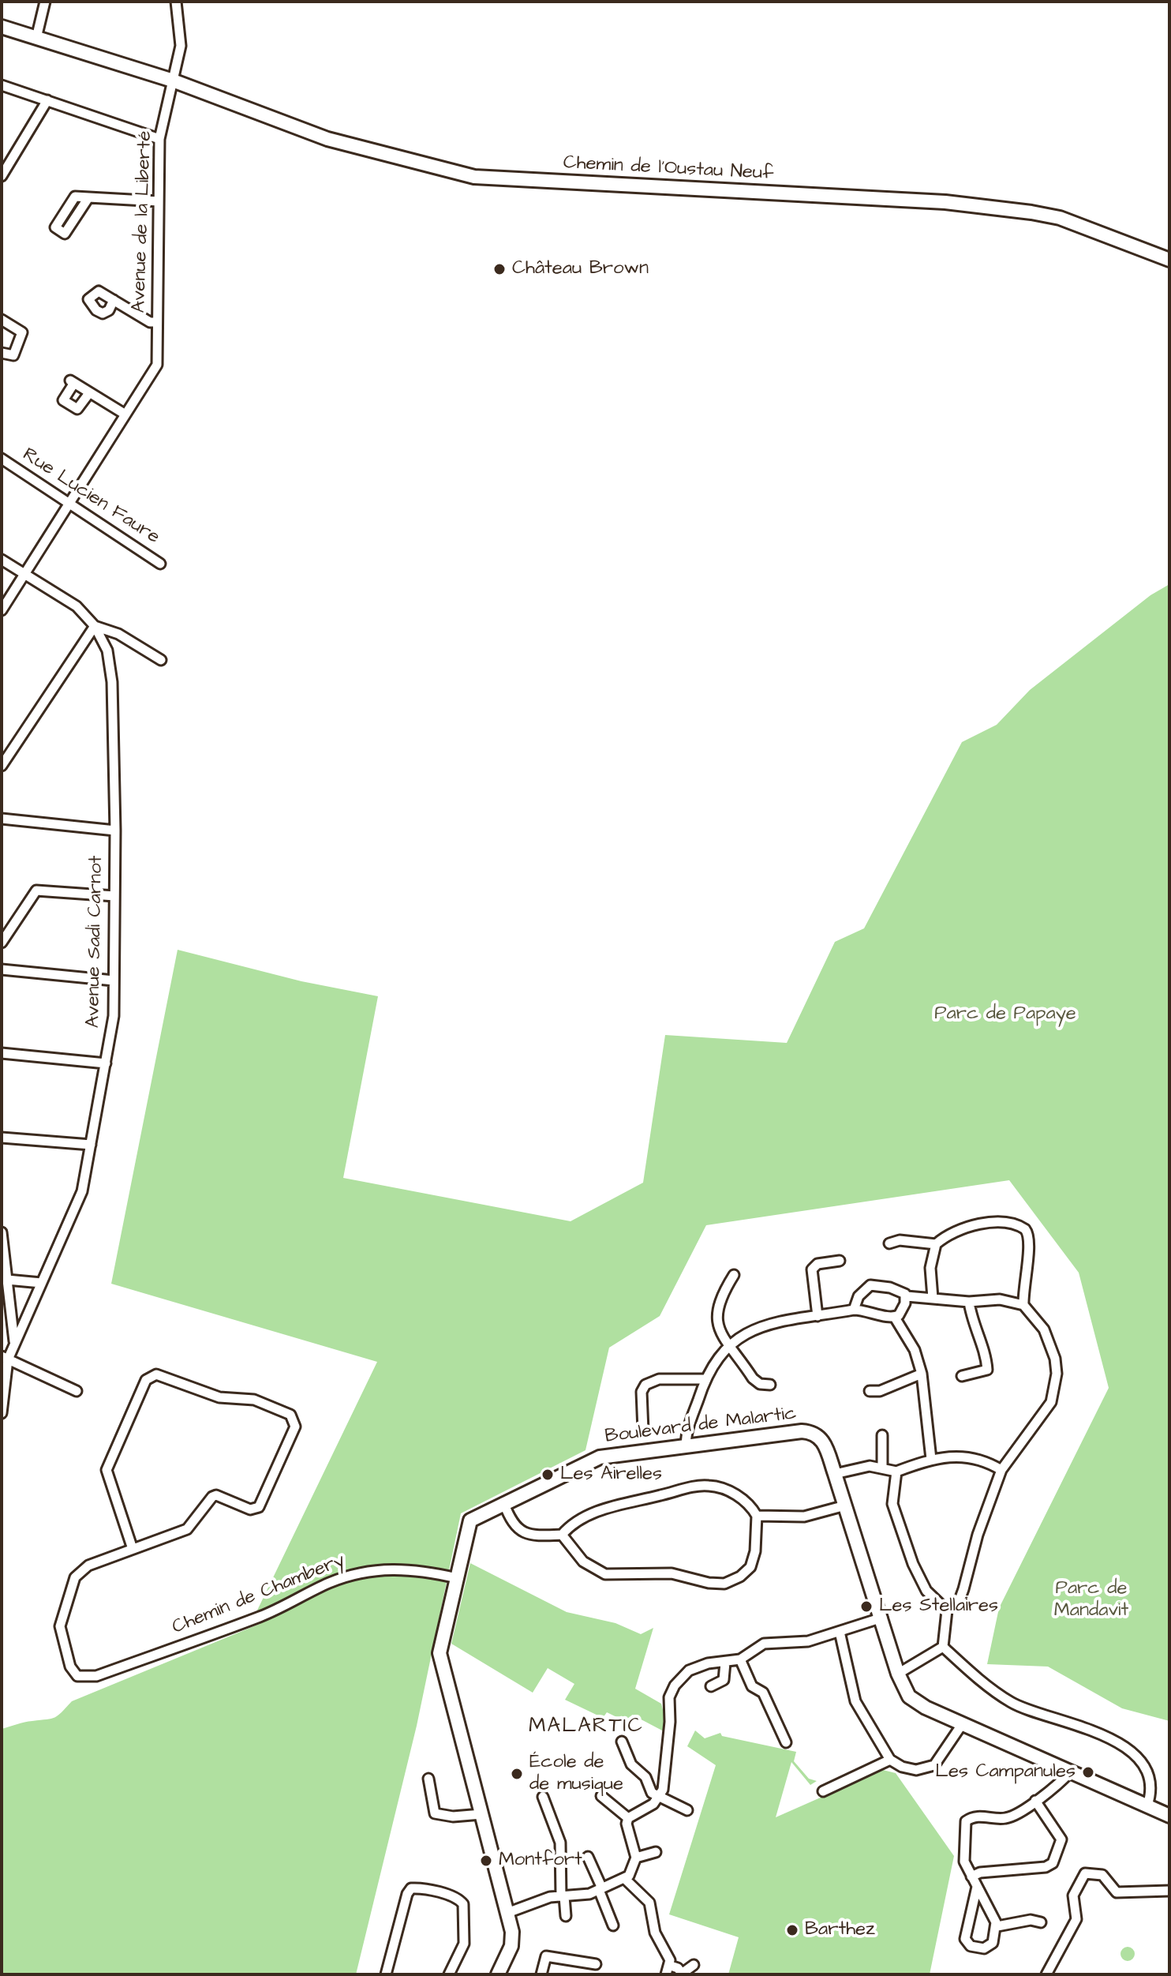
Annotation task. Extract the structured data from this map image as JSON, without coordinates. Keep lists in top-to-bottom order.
{
  "streets": {
    "street": [
      "Chemin de l'Oustau Neuf",
      "Avenue de la Liberté",
      "Rue Lucien Faure",
      "Avenue Sadi Carnot",
      "Boulevard de Malartic",
      "Chemin de Chambery"
    ]
  },
  "crossings": [
    ["Chemin de l'Oustau Neuf", "Avenue de la Liberté"],
    ["Boulevard de Malartic", "Chemin de Chambery"]
  ],
  "districts": ["MALARTIC"],
  "parks": ["Parc de Papaye", "Parc de Mandavit"],
  "places": [
    "Château Brown",
    "Les Airelles",
    "Les Stellaires",
    "Les Campanules",
    "École de de musique",
    "Montfort",
    "Barthez"
  ]
}
